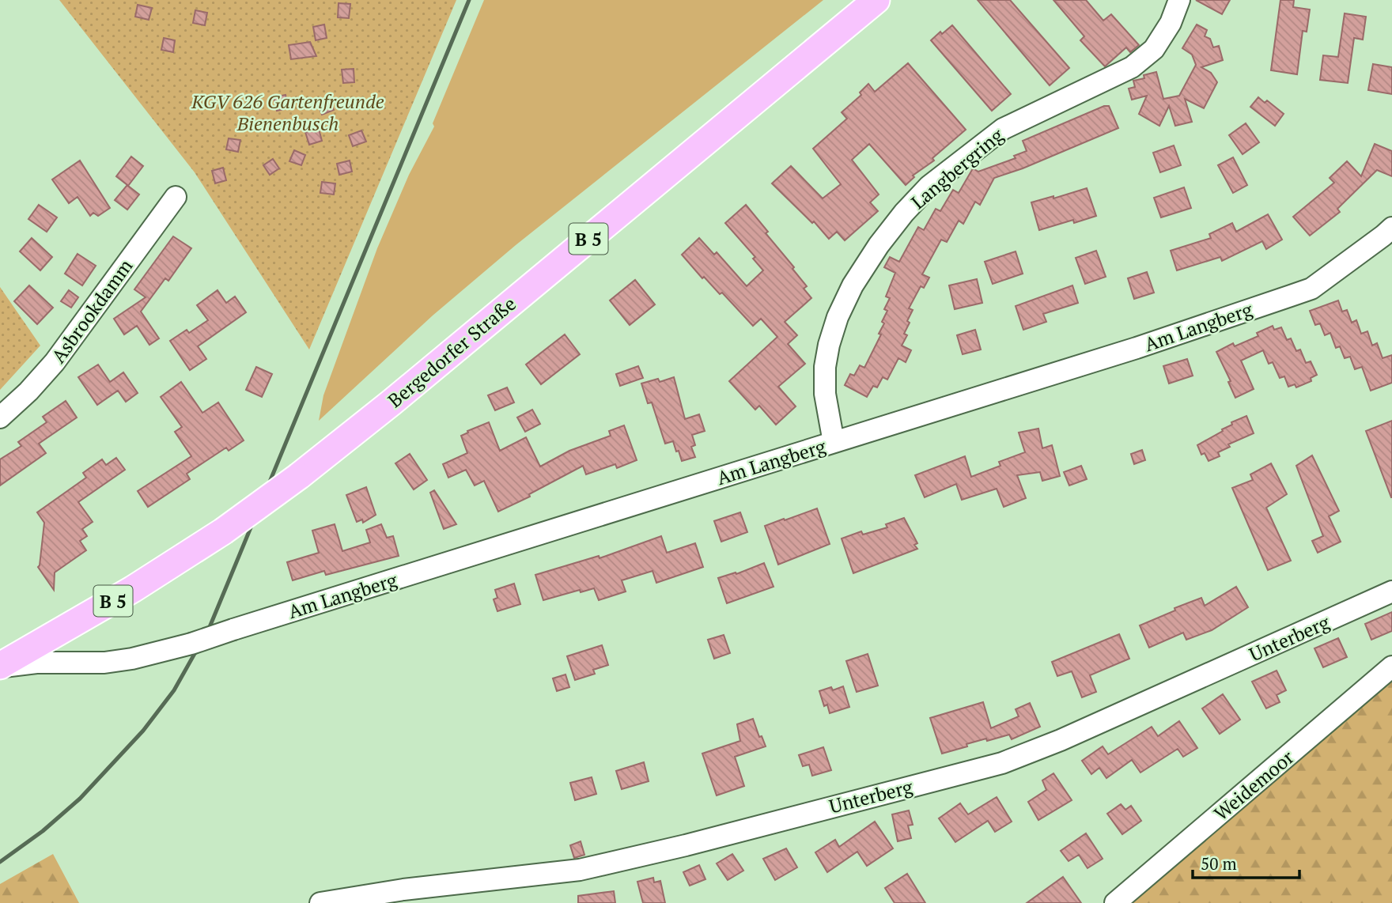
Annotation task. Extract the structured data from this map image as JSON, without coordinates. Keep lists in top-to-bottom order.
{
  "streets": {
    "main road": ["B 5", "Bergedorfer Straße"],
    "street": [
      "Langbergring",
      "Asbrookdamm",
      "Am Langberg",
      "Unterberg",
      "Weidemoor"
    ]
  },
  "crossings": [
    ["Langbergring", "Am Langberg"],
    ["Am Langberg", "Bergedorfer Straße"]
  ],
  "parks": ["KGV 626 Gartenfreunde Bienenbusch"],
  "scale_bar": "50 m"
}
